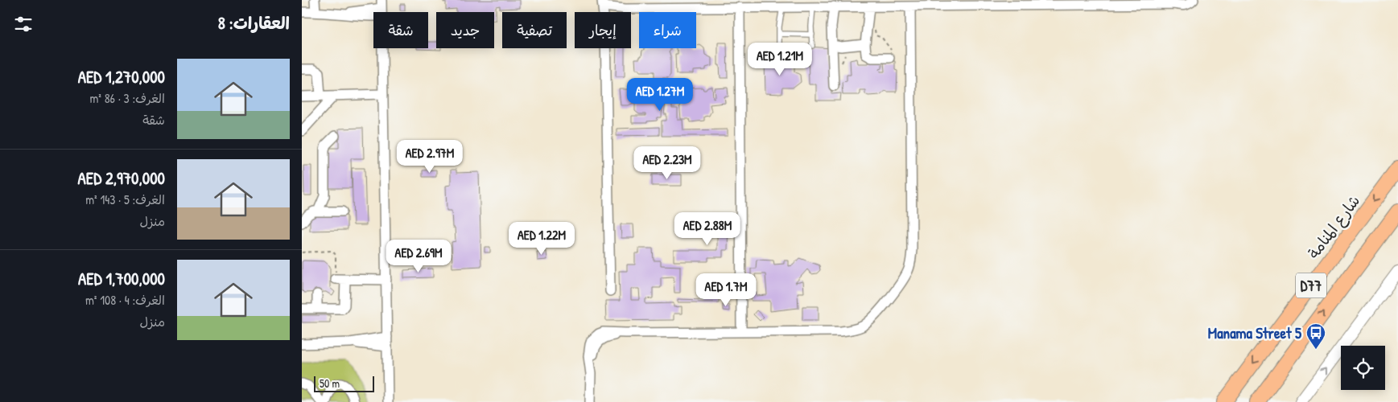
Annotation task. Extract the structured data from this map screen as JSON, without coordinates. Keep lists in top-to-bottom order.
{
  "streets": {
    "main road": ["شارع المنامة", "D77"]
  },
  "places": {
    "bus stop": ["Manama Street 5"]
  },
  "scale_bar": "50 m",
  "page": {
    "heading": "العقارات: 8",
    "chip": [
      "شراء",
      "إيجار",
      "تصفية",
      "جديد",
      "شقة"
    ],
    "price": [
      "AED 1.21M",
      "AED 1.27M",
      "AED 2.97M",
      "AED 2.23M",
      "AED 2.88M",
      "AED 1.22M",
      "AED 2.69M",
      "AED 1.7M"
    ],
    "list": [
      {
        "name": "AED 1,270,000",
        "note": "الغرف: 3 · 86 m² · شقة"
      },
      {
        "name": "AED 2,970,000",
        "note": "الغرف: 5 · 143 m² · منزل"
      },
      {
        "name": "AED 1,700,000",
        "note": "الغرف: 4 · 108 m² · منزل"
      }
    ],
    "scale": "50 m"
  }
}
